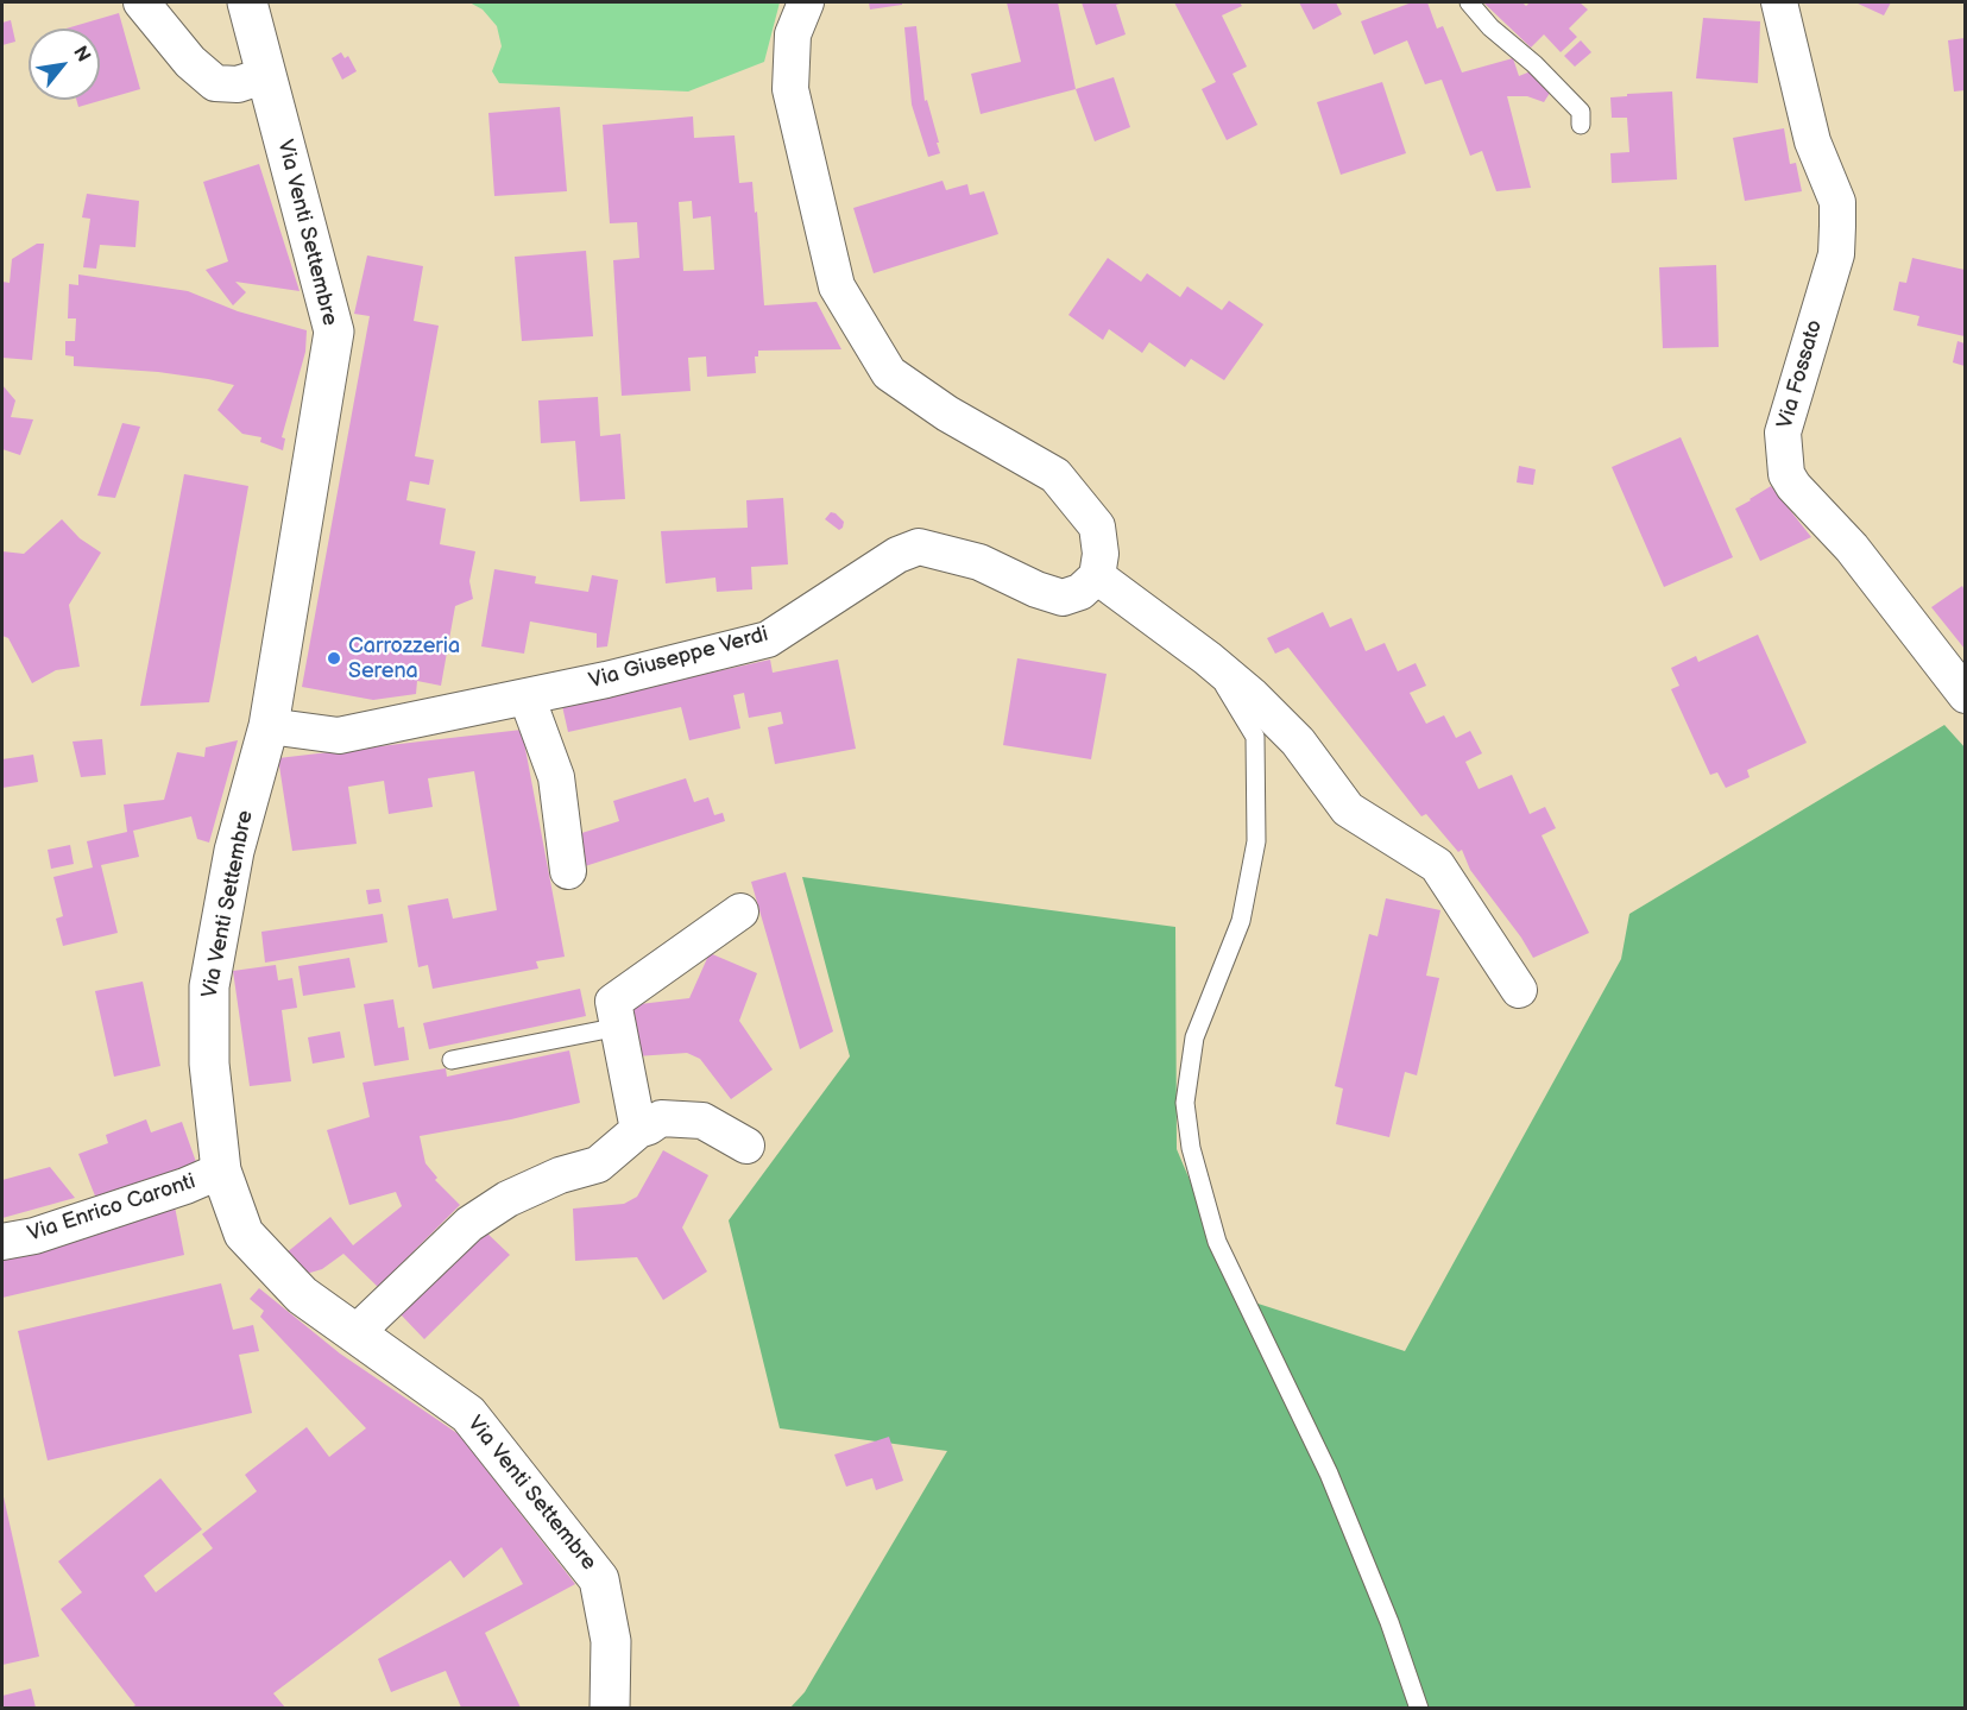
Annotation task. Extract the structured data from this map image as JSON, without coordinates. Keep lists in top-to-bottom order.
{
  "streets": {
    "street": [
      "Via Venti Settembre",
      "Via Fossato",
      "Via Giuseppe Verdi",
      "Via Enrico Caronti"
    ]
  },
  "crossings": [
    ["Via Venti Settembre", "Via Giuseppe Verdi"],
    ["Via Venti Settembre", "Via Enrico Caronti"]
  ],
  "places": ["Carrozzeria Serena"],
  "north": "top right"
}
